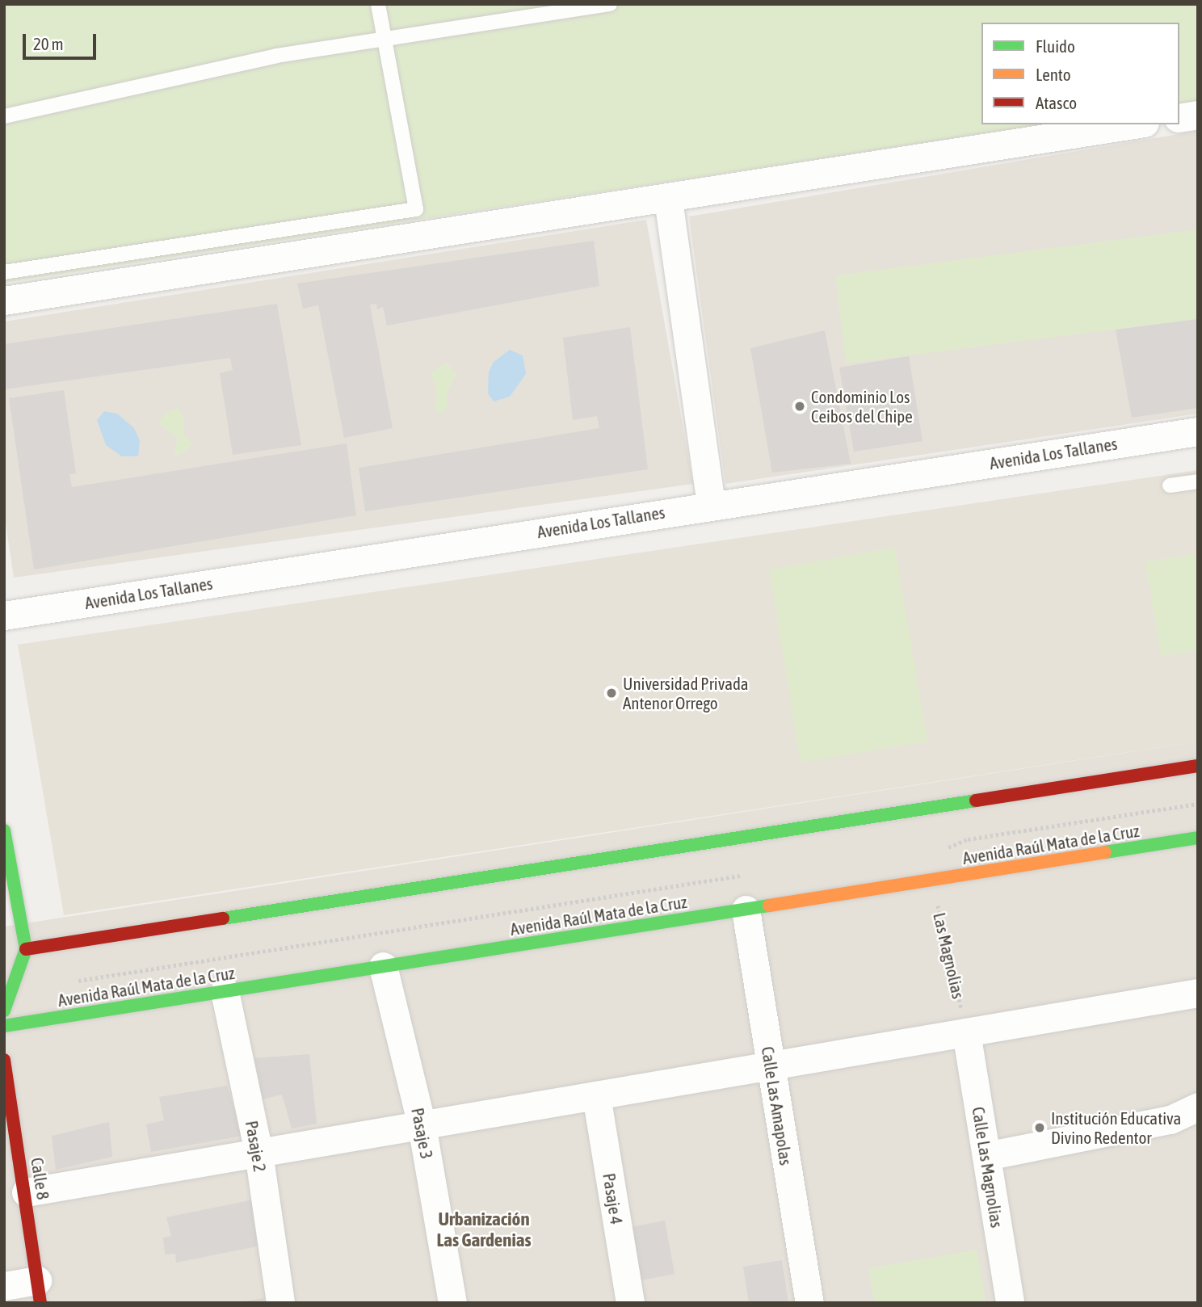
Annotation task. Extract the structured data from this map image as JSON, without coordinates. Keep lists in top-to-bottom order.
{
  "streets": {
    "main road": ["Avenida Raúl Mata de la Cruz", "Calle 8"],
    "street": [
      "Avenida Los Tallanes",
      "Calle Las Amapolas",
      "Pasaje 3",
      "Pasaje 2",
      "Calle Las Magnolias",
      "Pasaje 4"
    ],
    "path": ["Las Magnolias"]
  },
  "crossings": [
    ["Avenida Raúl Mata de la Cruz", "Las Magnolias"],
    ["Avenida Raúl Mata de la Cruz", "Calle Las Amapolas"],
    ["Avenida Raúl Mata de la Cruz", "Pasaje 3"],
    ["Avenida Raúl Mata de la Cruz", "Pasaje 2"],
    ["Las Magnolias", "Calle Las Magnolias"]
  ],
  "districts": ["Urbanización Las Gardenias"],
  "places": ["Condominio Los Ceibos del Chipe", "Universidad Privada Antenor Orrego", "Institución Educativa Divino Redentor"],
  "legend": ["Fluido", "Lento", "Atasco"],
  "scale_bar": "20 m"
}
